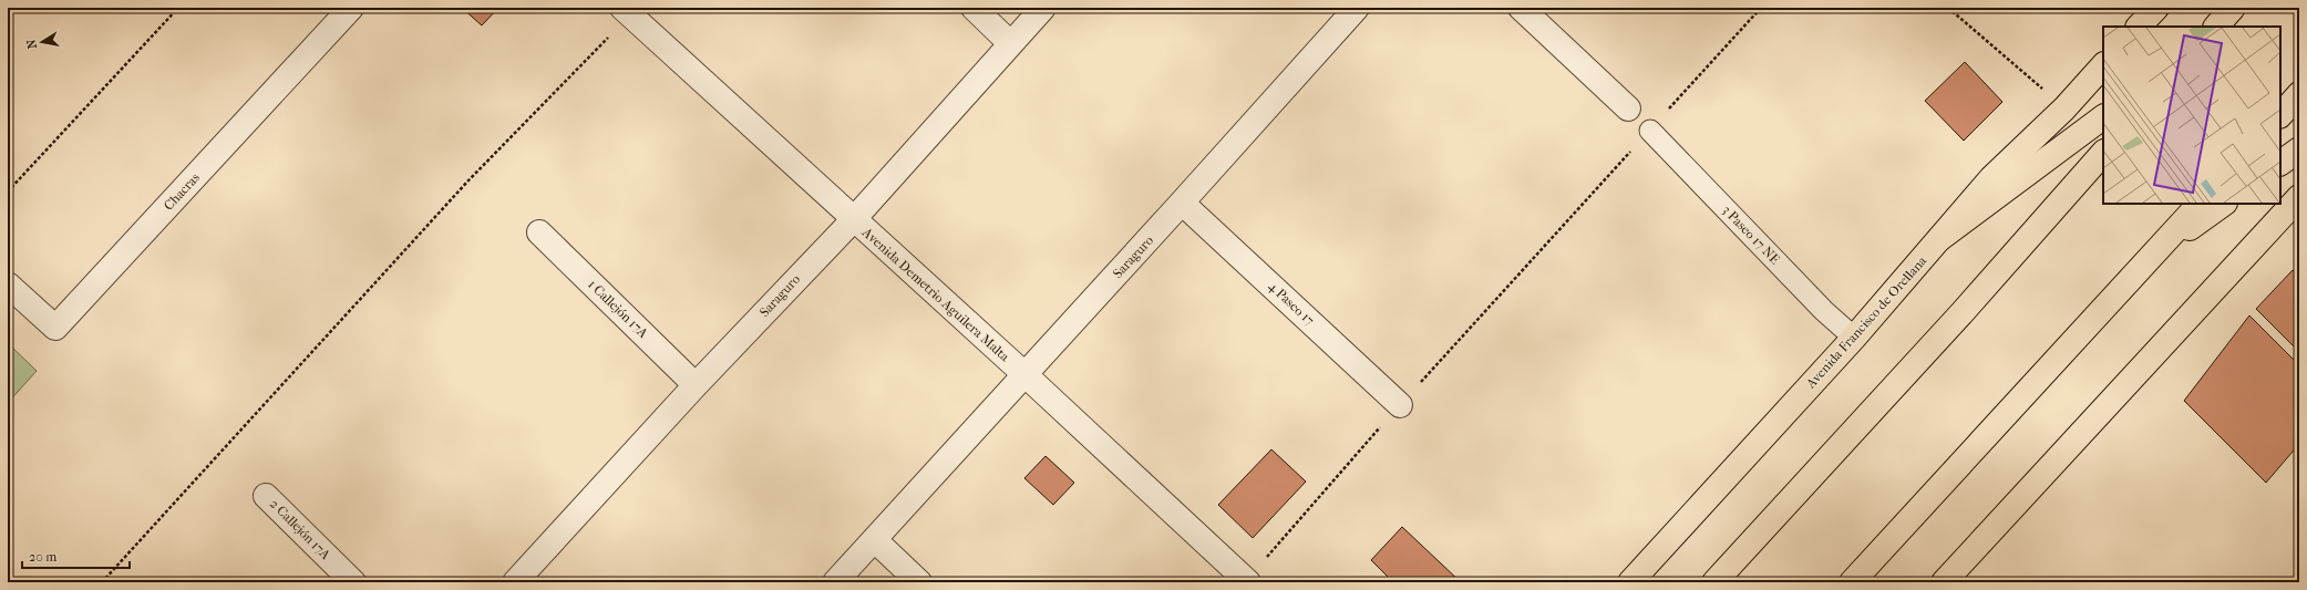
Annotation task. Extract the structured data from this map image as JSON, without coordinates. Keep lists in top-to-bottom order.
{
  "streets": {
    "main road": ["Avenida Francisco de Orellana"],
    "street": [
      "Chacras",
      "Saraguro",
      "Avenida Demetrio Aguilera Malta",
      "4 Paseo 17",
      "1 Callejón 17A",
      "2 Callejón 17A"
    ],
    "lane": ["3 Paseo 17 NE"]
  },
  "crossings": [
    ["3 Paseo 17 NE", "Avenida Francisco de Orellana"],
    ["Saraguro", "Avenida Demetrio Aguilera Malta"],
    ["Saraguro", "4 Paseo 17"],
    ["Saraguro", "1 Callejón 17A"]
  ],
  "scale_bar": "20 m",
  "north": "left"
}
